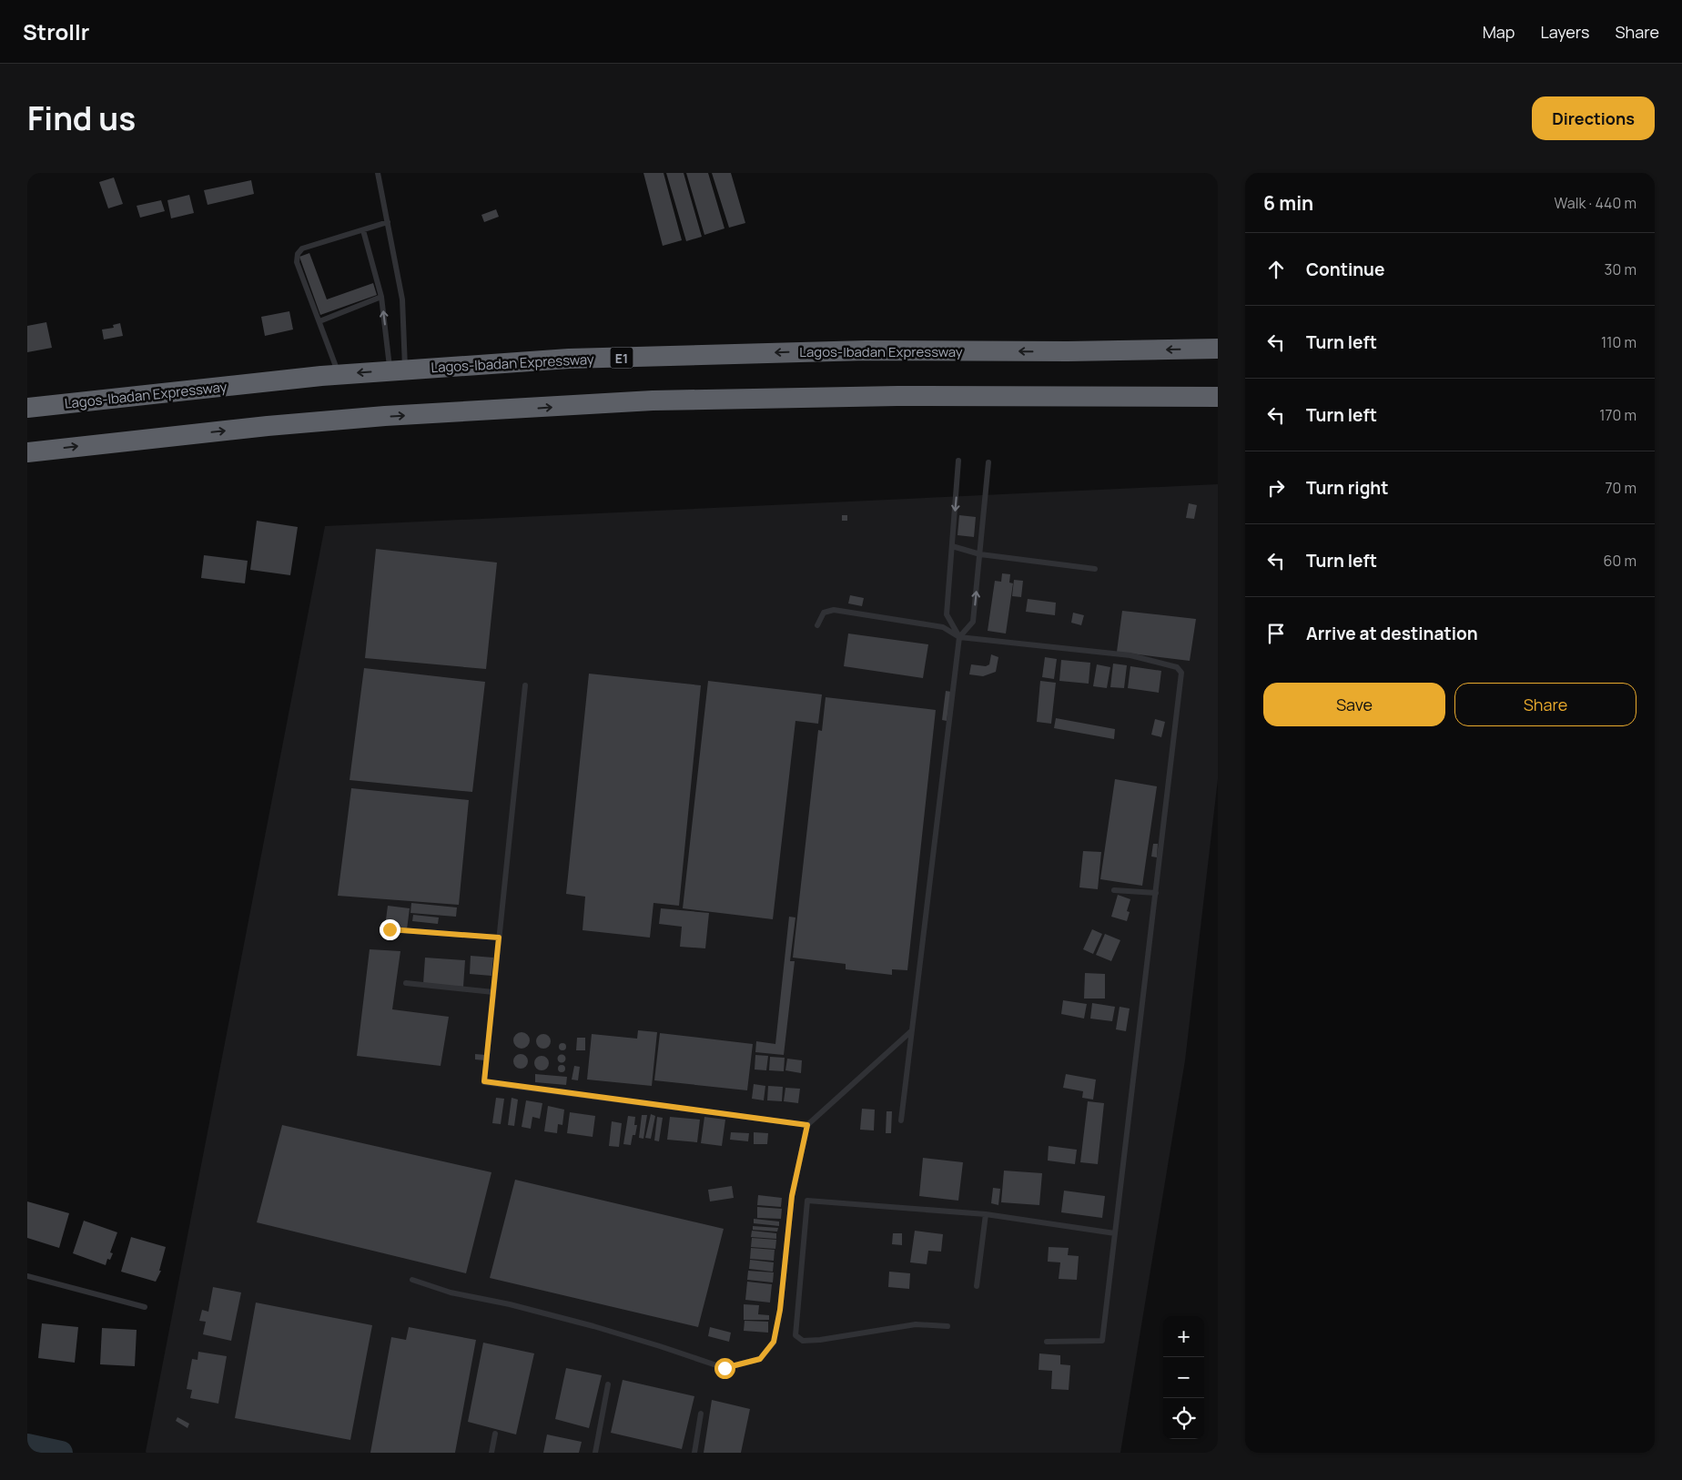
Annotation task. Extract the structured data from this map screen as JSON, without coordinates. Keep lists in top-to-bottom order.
{
  "streets": {
    "highway": ["Lagos-Ibadan Expressway", "E1"]
  },
  "page": {
    "header": "Strollr",
    "nav": ["Map", "Layers", "Share"],
    "title": "Find us",
    "buttons": [
      "Directions",
      ["Save", "Share"]
    ],
    "heading": ["6 min", "Walk · 440 m"],
    "list": [
      ["Continue", "30 m"],
      ["Turn left", "110 m"],
      ["Turn left", "170 m"],
      ["Turn right", "70 m"],
      ["Turn left", "60 m"],
      "Arrive at destination"
    ],
    "map_buttons": ["+", "−"]
  }
}
